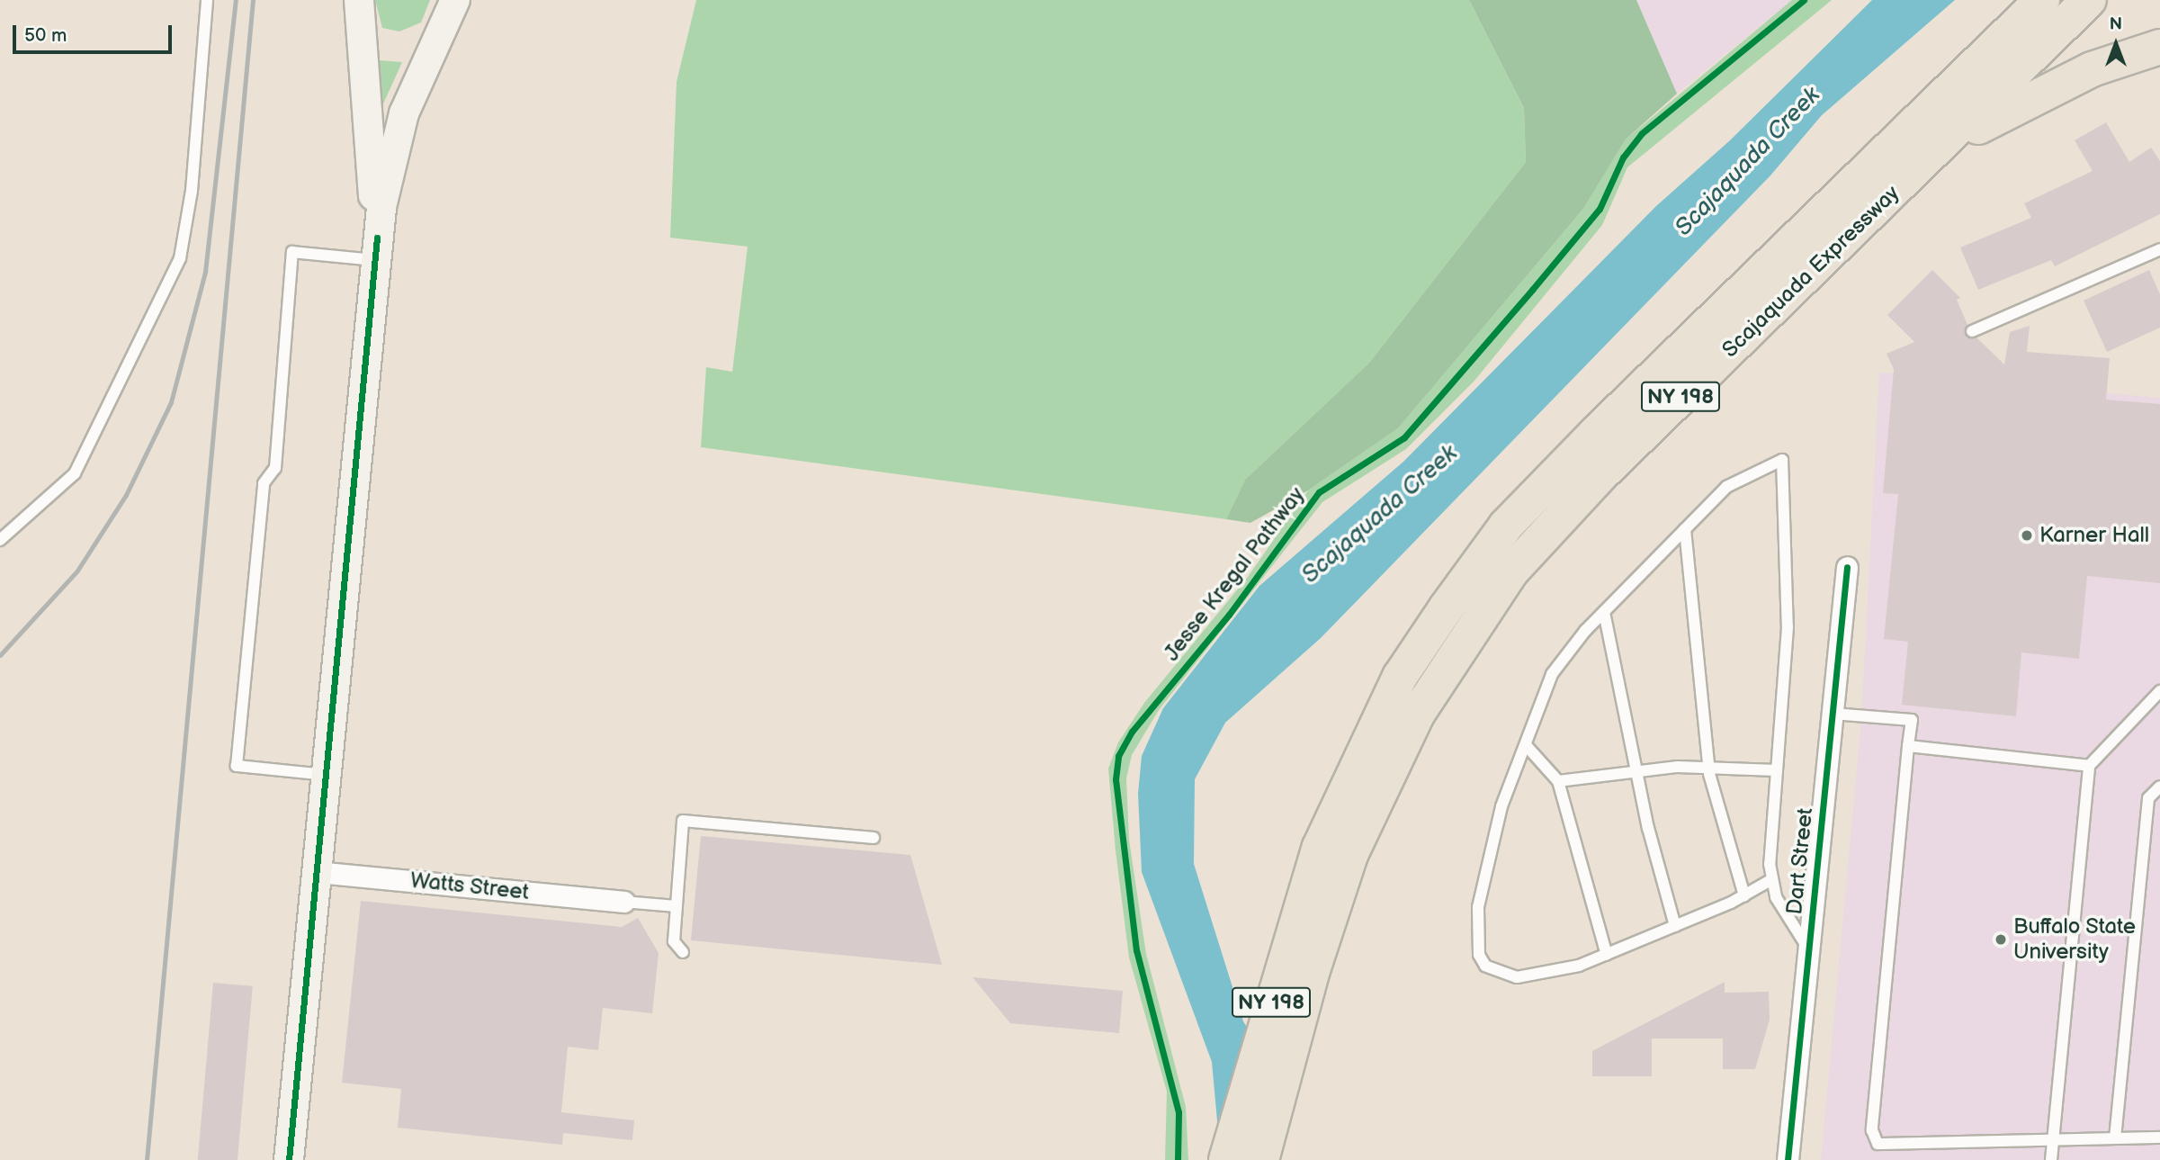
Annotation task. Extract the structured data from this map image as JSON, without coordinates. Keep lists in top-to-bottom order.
{
  "streets": {
    "highway": ["Scajaquada Expressway", "NY 198"],
    "street": ["Dart Street", "Watts Street"],
    "cycle path": ["Jesse Kregal Pathway"]
  },
  "water": ["Scajaquada Creek"],
  "places": ["Karner Hall", "Buffalo State University"],
  "scale_bar": "50 m",
  "north": "top"
}
